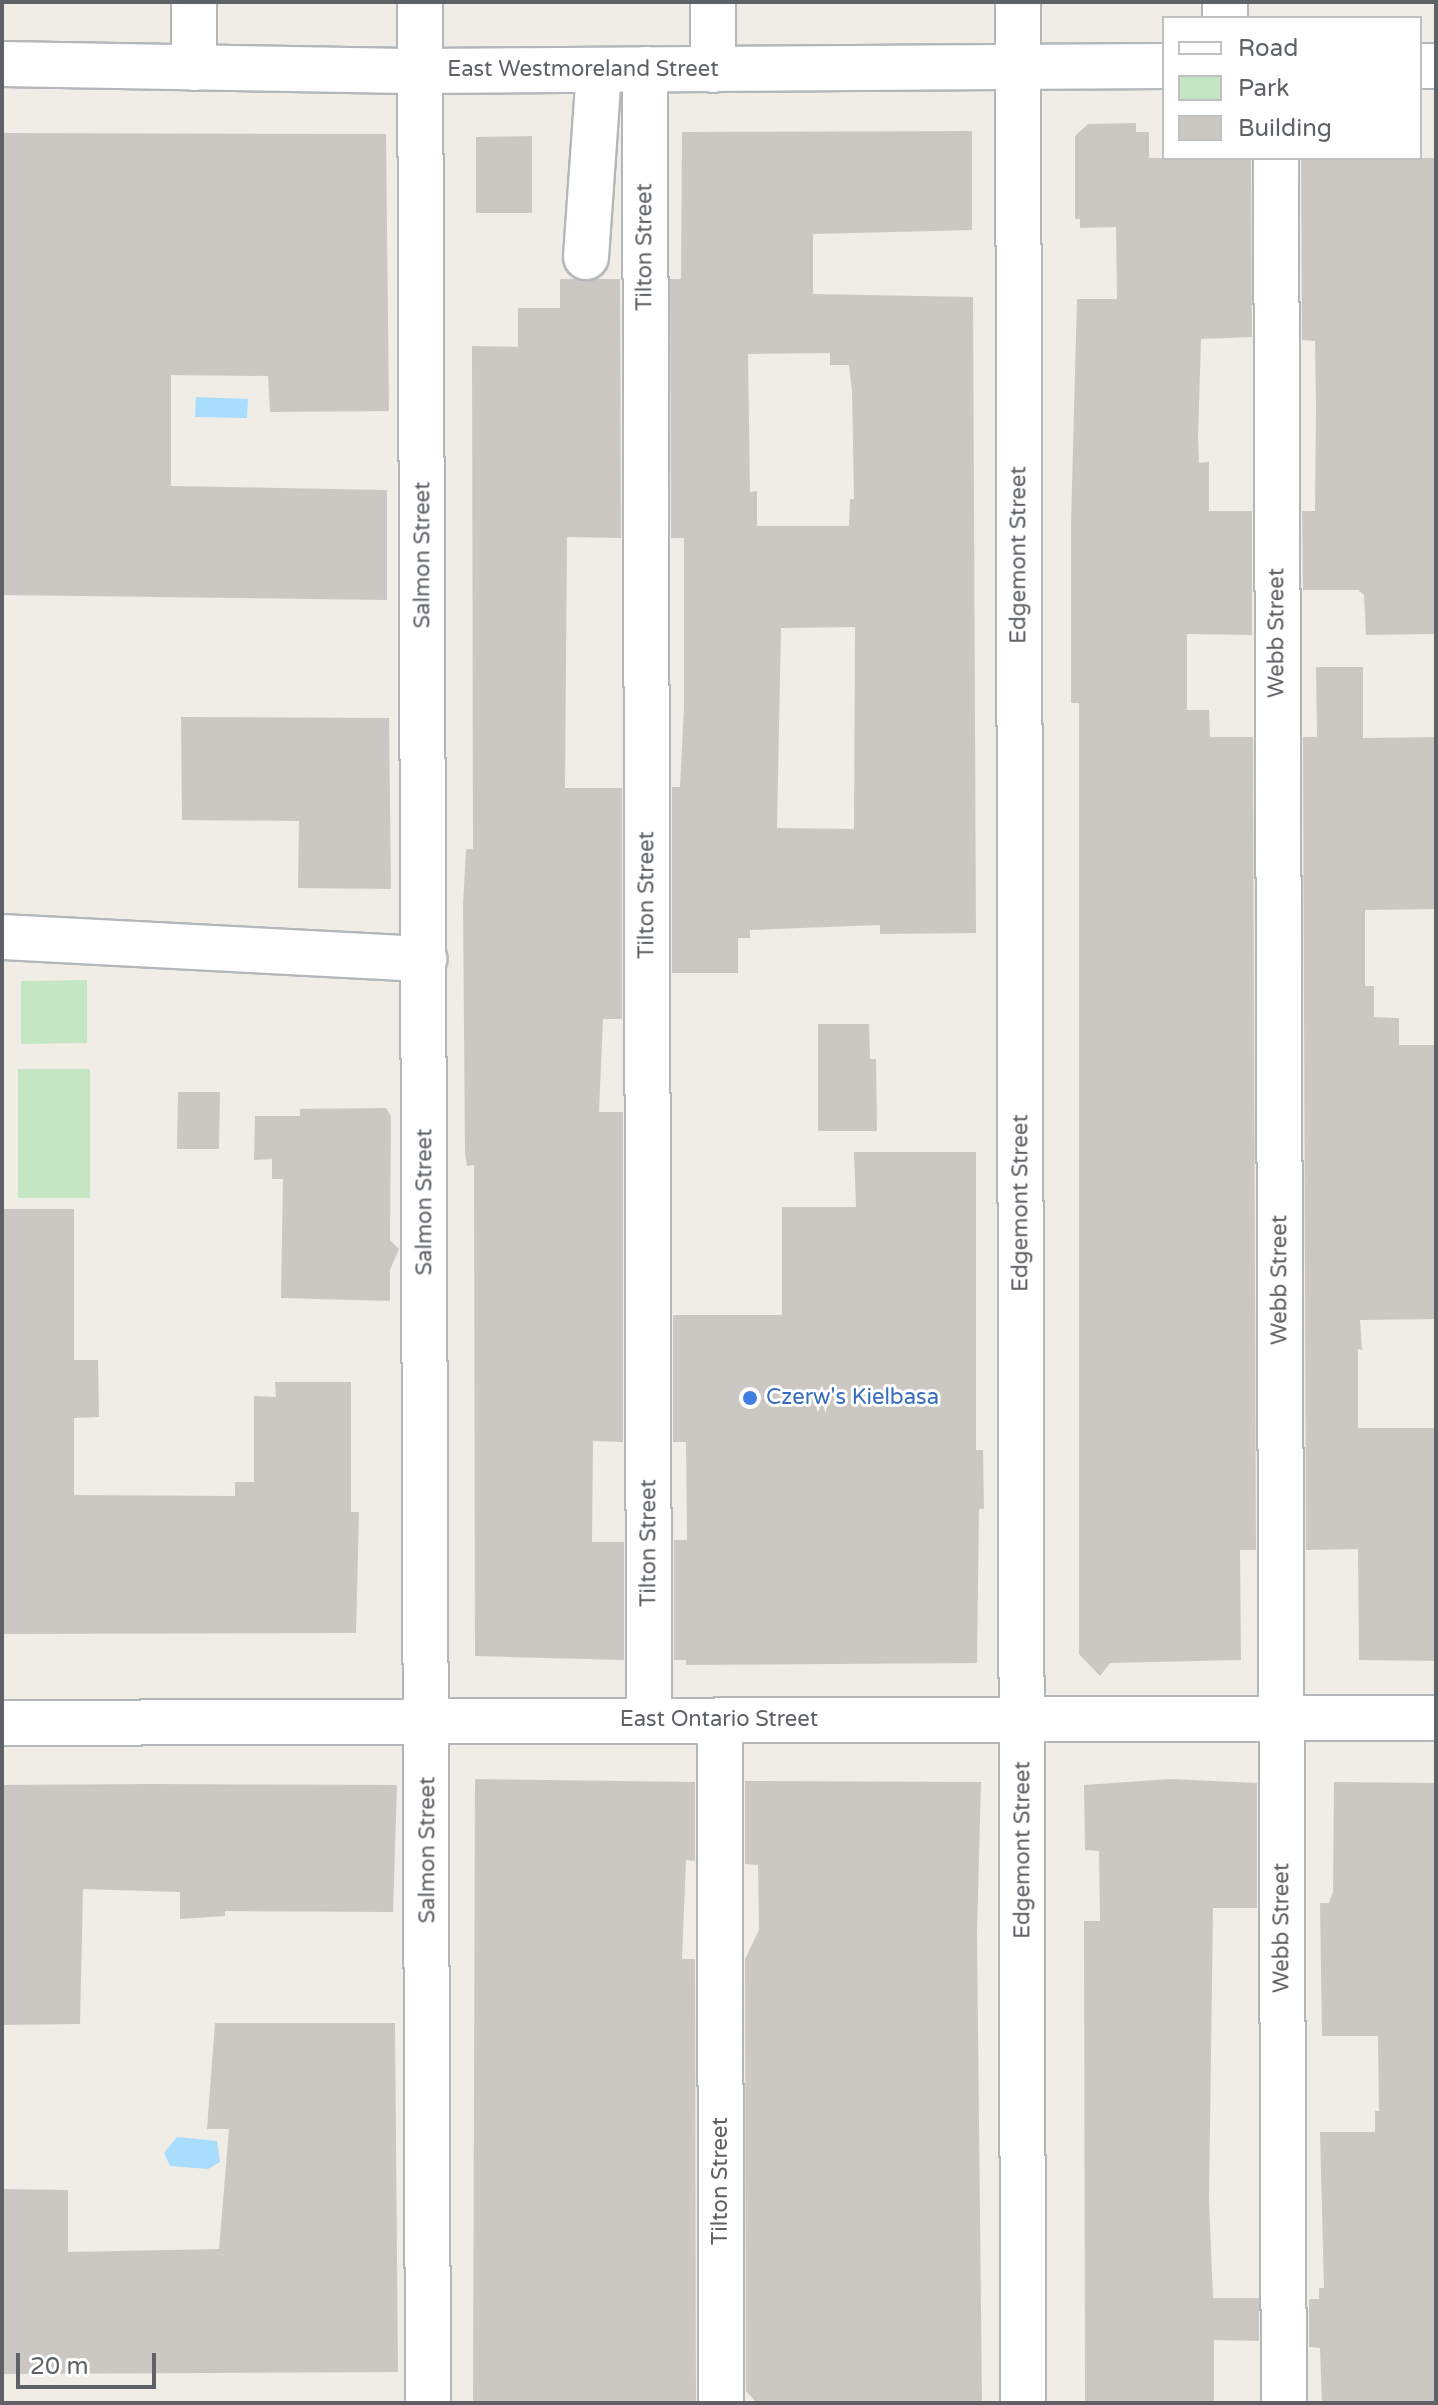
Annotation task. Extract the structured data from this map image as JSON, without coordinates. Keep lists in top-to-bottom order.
{
  "streets": {
    "street": [
      "East Westmoreland Street",
      "Tilton Street",
      "Salmon Street",
      "Edgemont Street",
      "Webb Street",
      "East Ontario Street"
    ]
  },
  "crossings": [
    ["East Westmoreland Street", "Tilton Street"],
    ["East Westmoreland Street", "Salmon Street"],
    ["East Westmoreland Street", "Edgemont Street"],
    ["Tilton Street", "East Ontario Street"],
    ["Salmon Street", "East Ontario Street"],
    ["Edgemont Street", "East Ontario Street"],
    ["Webb Street", "East Ontario Street"]
  ],
  "places": ["Czerw's Kielbasa"],
  "legend": ["Road", "Park", "Building"],
  "scale_bar": "20 m"
}
